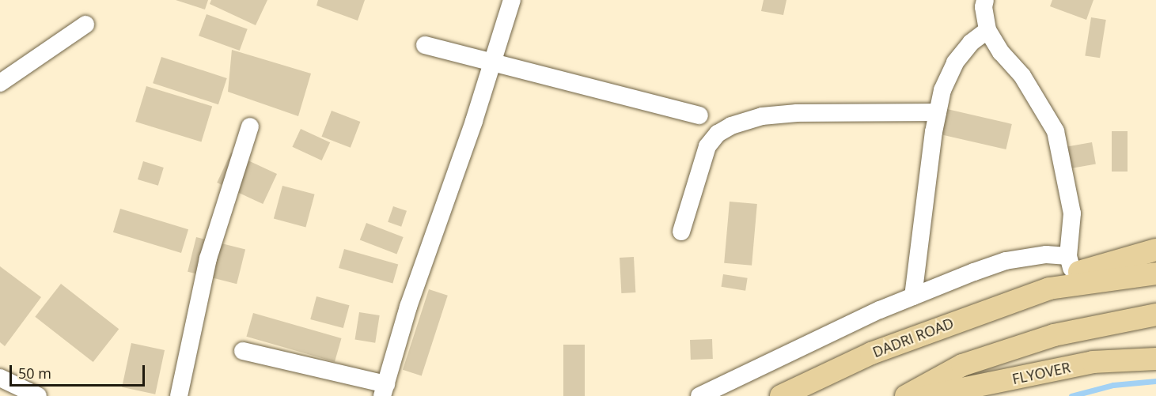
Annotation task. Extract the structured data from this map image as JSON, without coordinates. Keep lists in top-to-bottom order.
{
  "streets": {
    "main road": ["DADRI ROAD", "FLYOVER"]
  },
  "scale_bar": "50 m"
}
